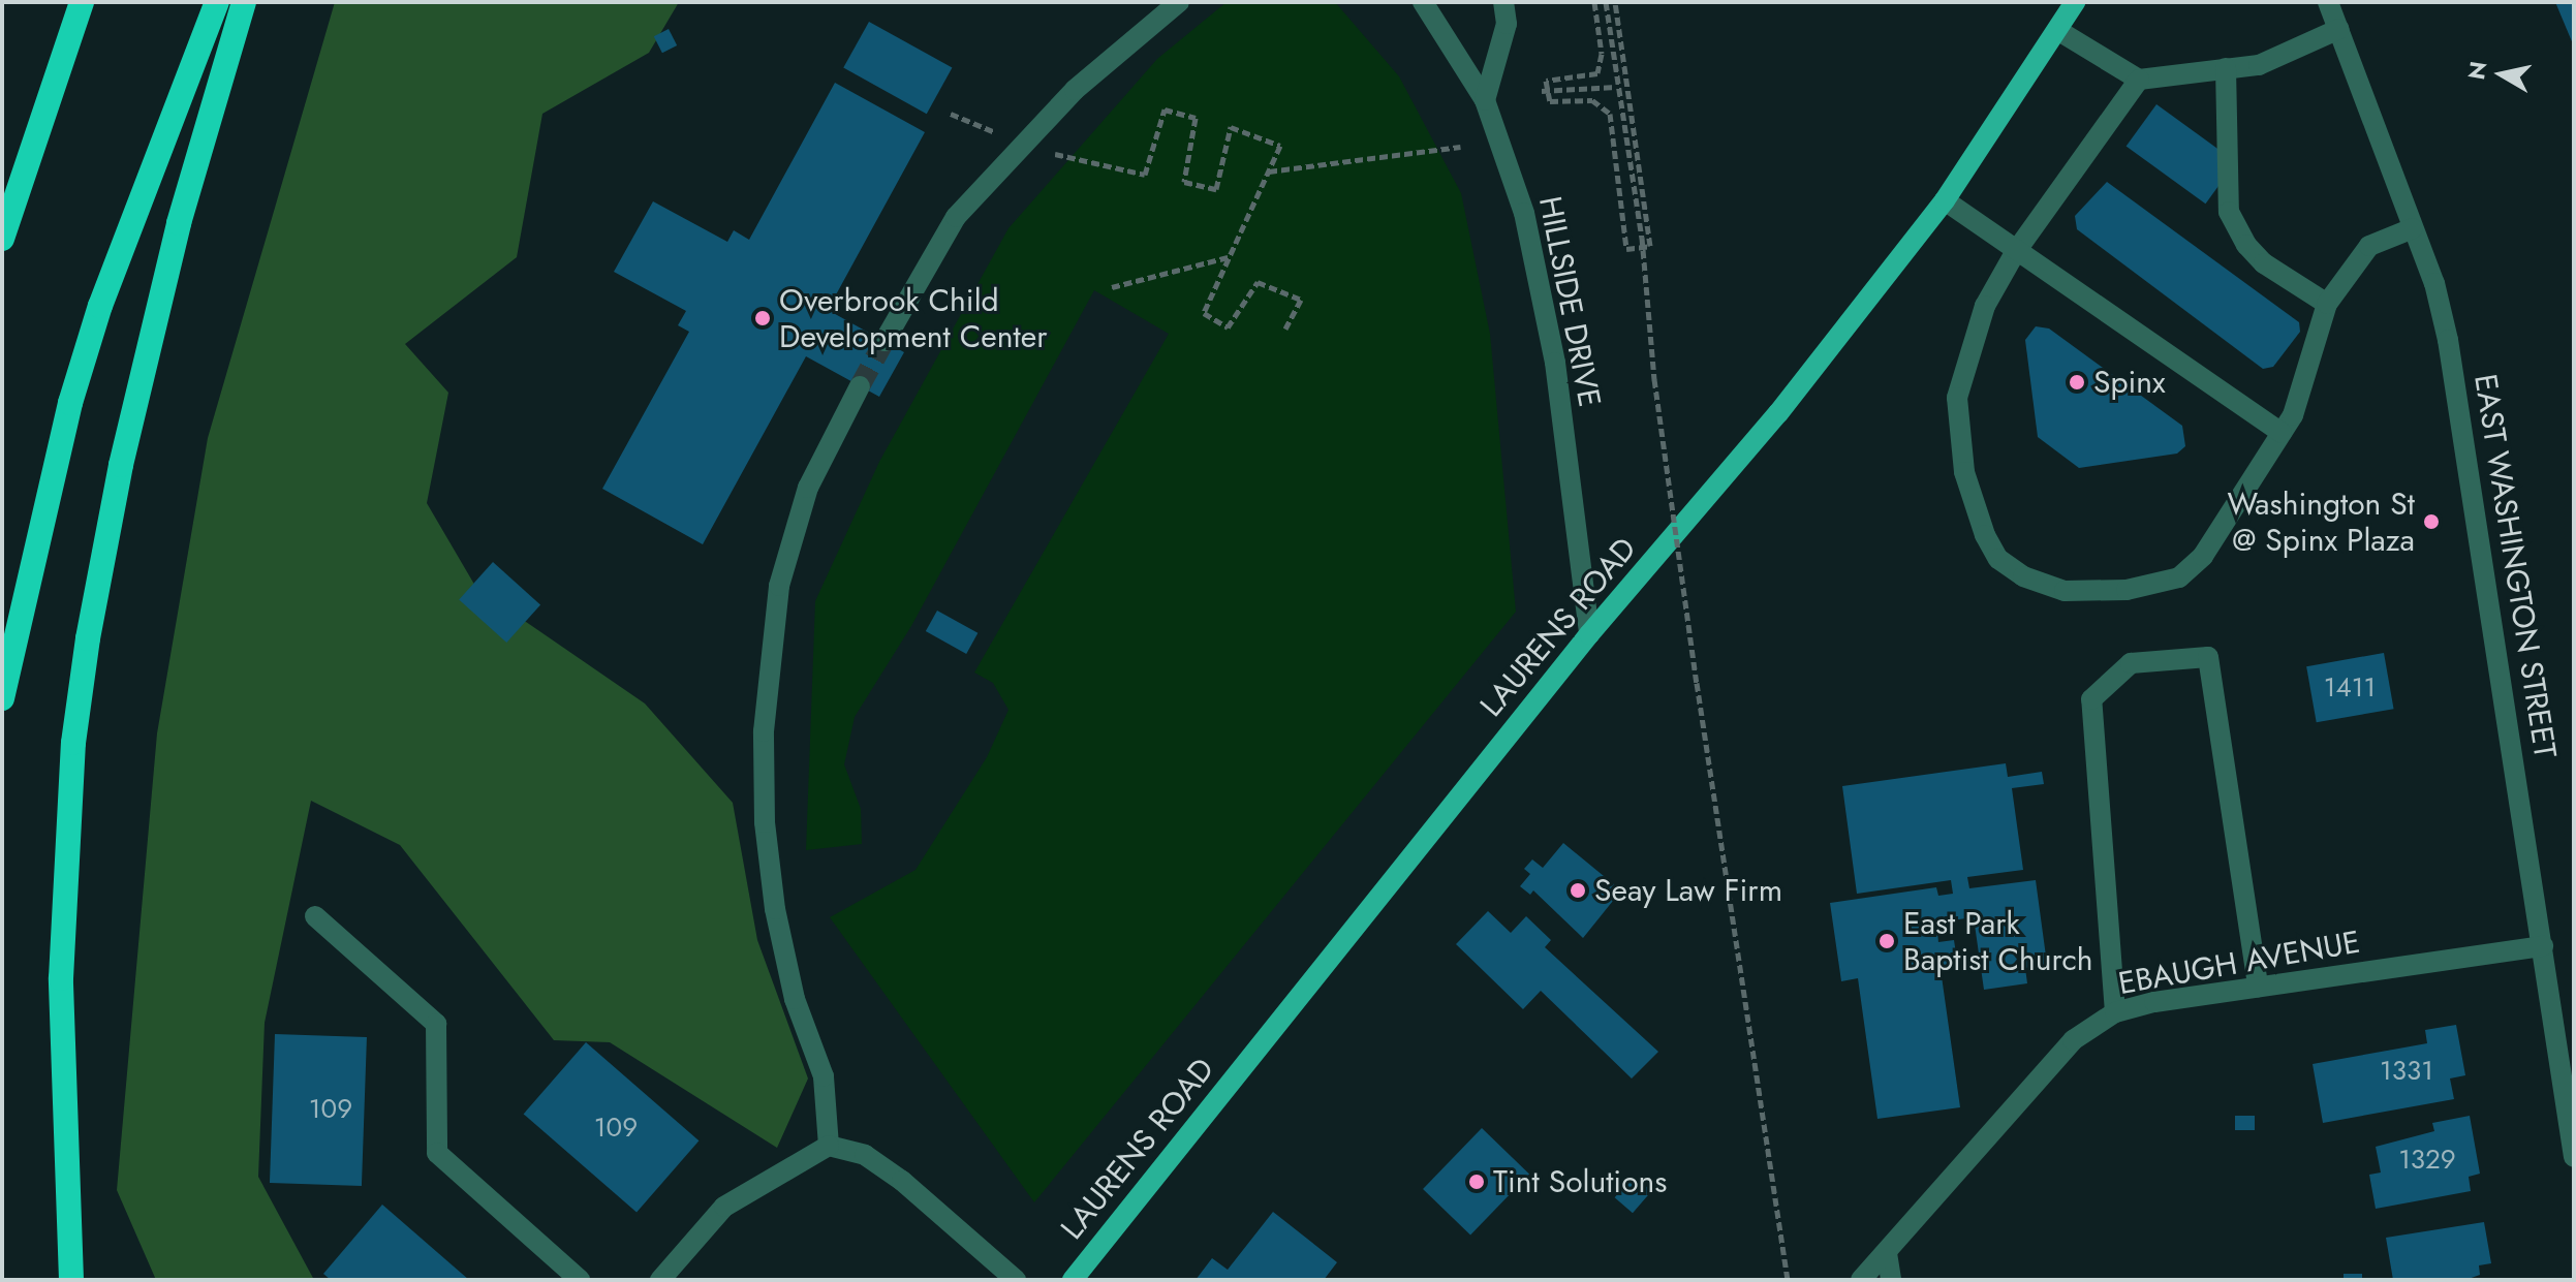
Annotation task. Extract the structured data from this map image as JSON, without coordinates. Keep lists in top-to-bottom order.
{
  "streets": {
    "main road": ["LAURENS ROAD"],
    "street": ["HILLSIDE DRIVE", "EAST WASHINGTON STREET", "EBAUGH AVENUE"]
  },
  "crossings": [
    ["HILLSIDE DRIVE", "LAURENS ROAD"],
    ["EAST WASHINGTON STREET", "EBAUGH AVENUE"]
  ],
  "places": [
    "Overbrook Child Development Center",
    "Spinx",
    "Washington St @ Spinx Plaza",
    "Seay Law Firm",
    "East Park Baptist Church",
    "Tint Solutions"
  ],
  "house_numbers": [
    "1411",
    "1331",
    "109",
    "109",
    "1329"
  ],
  "north": "left"
}
